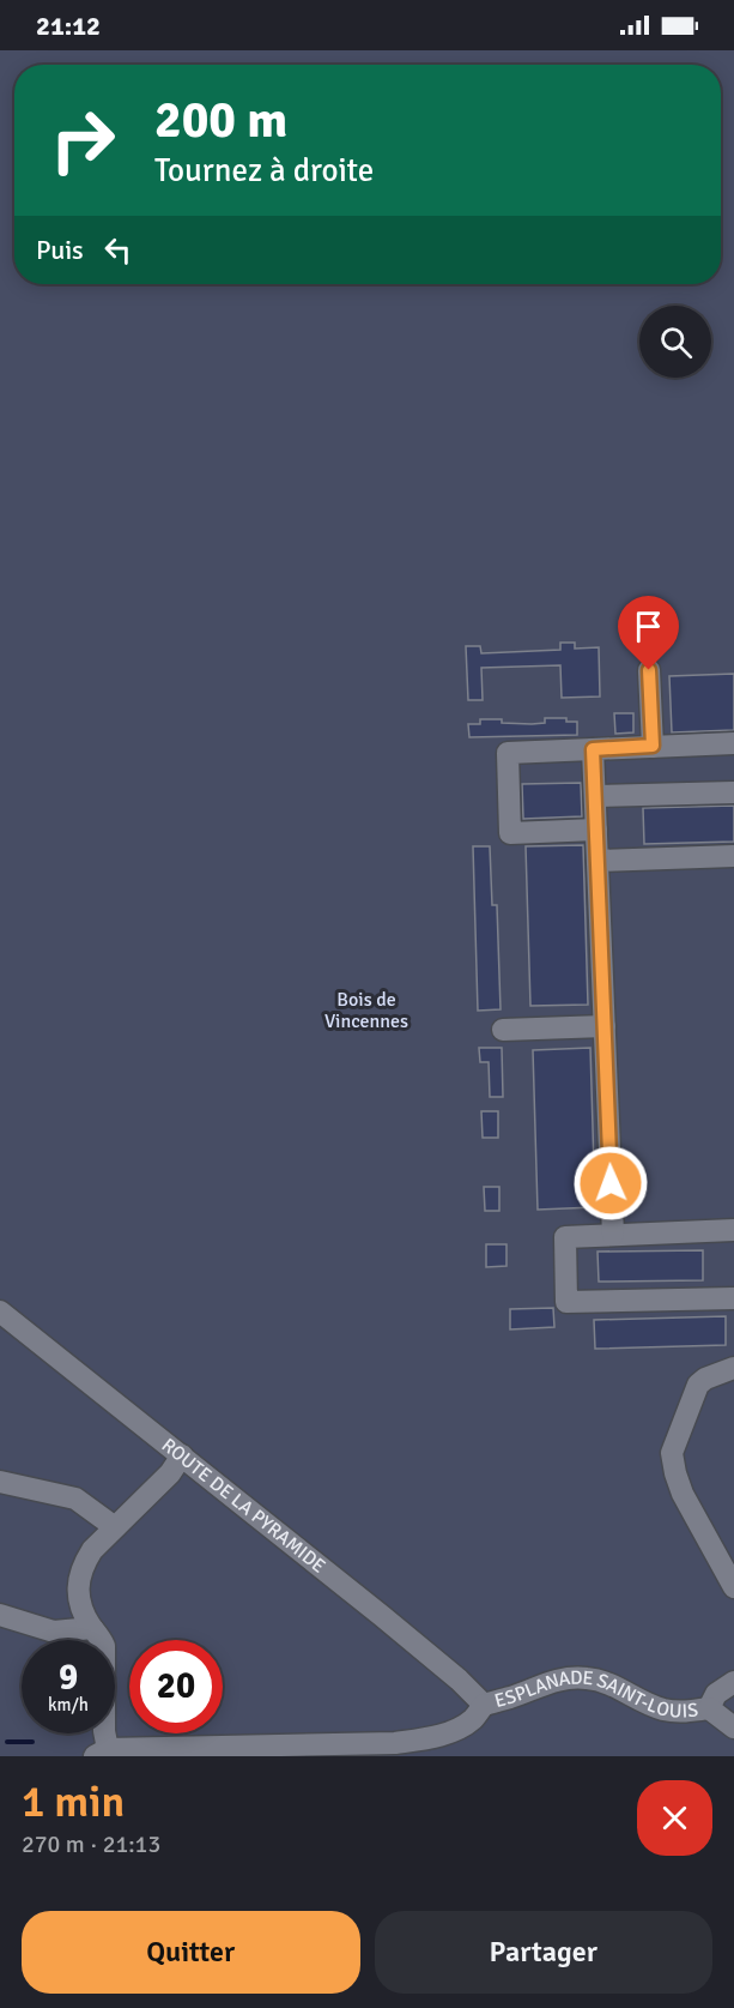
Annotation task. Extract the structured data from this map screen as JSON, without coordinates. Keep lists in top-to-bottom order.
{
  "streets": {
    "street": ["ROUTE DE LA PYRAMIDE", "ESPLANADE SAINT-LOUIS"]
  },
  "crossings": [
    ["ROUTE DE LA PYRAMIDE", "ESPLANADE SAINT-LOUIS"]
  ],
  "parks": ["Bois de Vincennes"],
  "page": {
    "status": "21:12",
    "turn": ["200 m", "Tournez à droite"],
    "then": "Puis",
    "speed": "9 km/h",
    "limit": "20",
    "heading": ["1 min", "270 m · 21:13"],
    "buttons": ["Quitter", "Partager"]
  }
}
